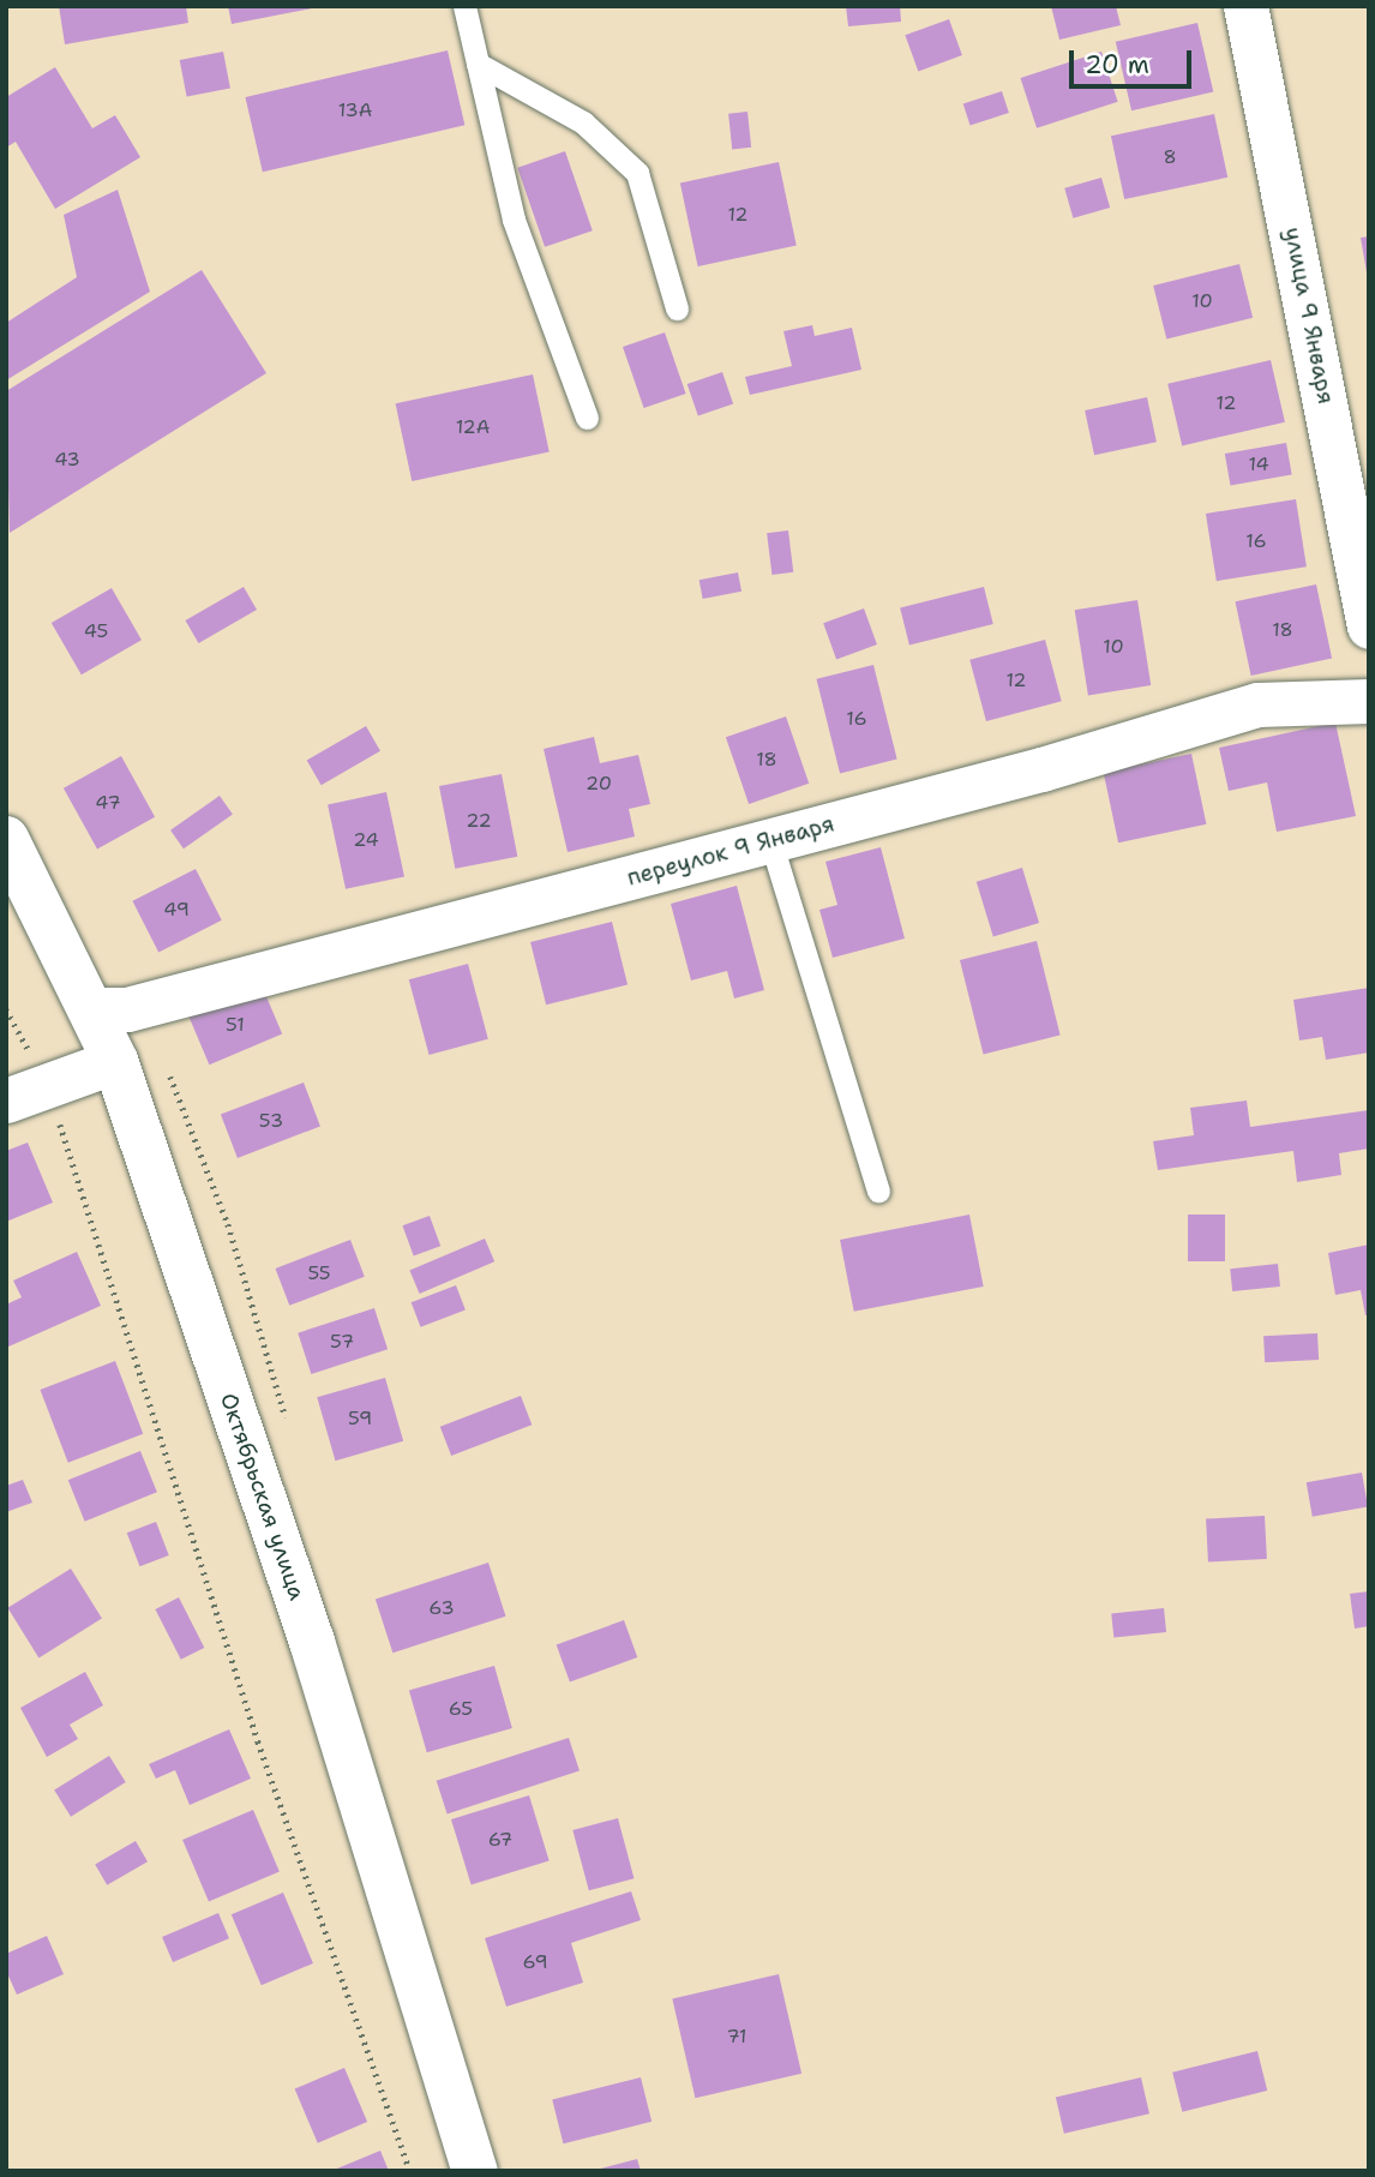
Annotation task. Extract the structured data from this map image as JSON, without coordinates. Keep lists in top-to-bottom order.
{
  "streets": {
    "main road": ["Октябрьская улица"],
    "street": ["улица 9 Января", "переулок 9 Января"]
  },
  "crossings": [
    ["переулок 9 Января", "Октябрьская улица"]
  ],
  "house_numbers": [
    "13А",
    "8",
    "12",
    "10",
    "12",
    "12А",
    "43",
    "14",
    "16",
    "18",
    "45",
    "10",
    "12",
    "16",
    "18",
    "20",
    "47",
    "22",
    "24",
    "49",
    "51",
    "53",
    "55",
    "57",
    "59",
    "63",
    "65",
    "67",
    "69",
    "71"
  ],
  "scale_bar": "20 m"
}
